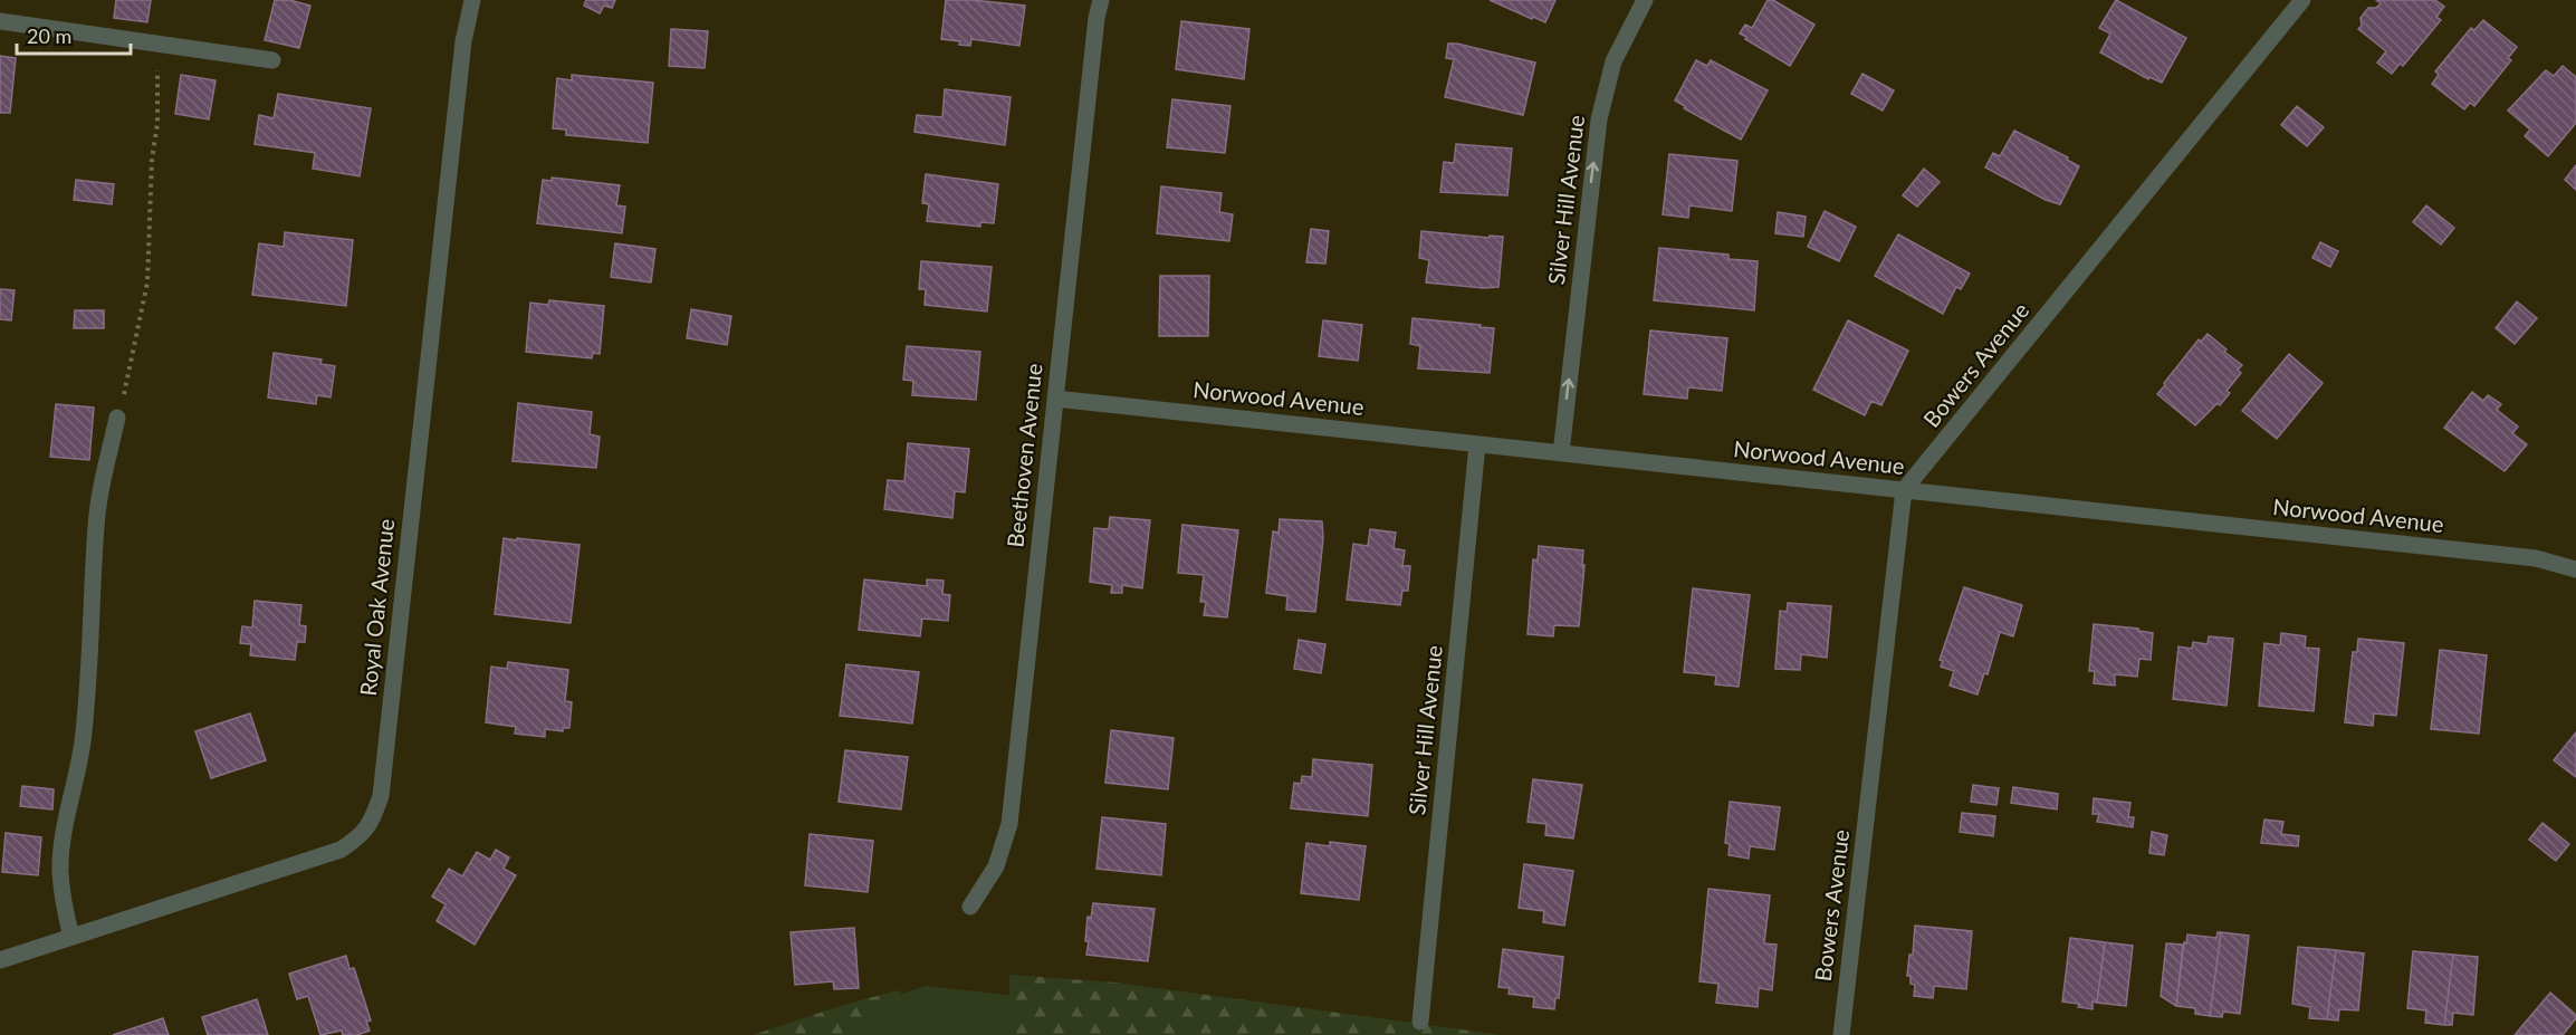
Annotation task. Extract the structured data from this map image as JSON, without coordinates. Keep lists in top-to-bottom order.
{
  "streets": {
    "street": [
      "Silver Hill Avenue",
      "Bowers Avenue",
      "Norwood Avenue",
      "Beethoven Avenue",
      "Royal Oak Avenue"
    ]
  },
  "crossings": [
    ["Silver Hill Avenue", "Norwood Avenue"],
    ["Bowers Avenue", "Norwood Avenue"],
    ["Norwood Avenue", "Beethoven Avenue"]
  ],
  "one_way": ["Silver Hill Avenue"],
  "scale_bar": "20 m"
}
